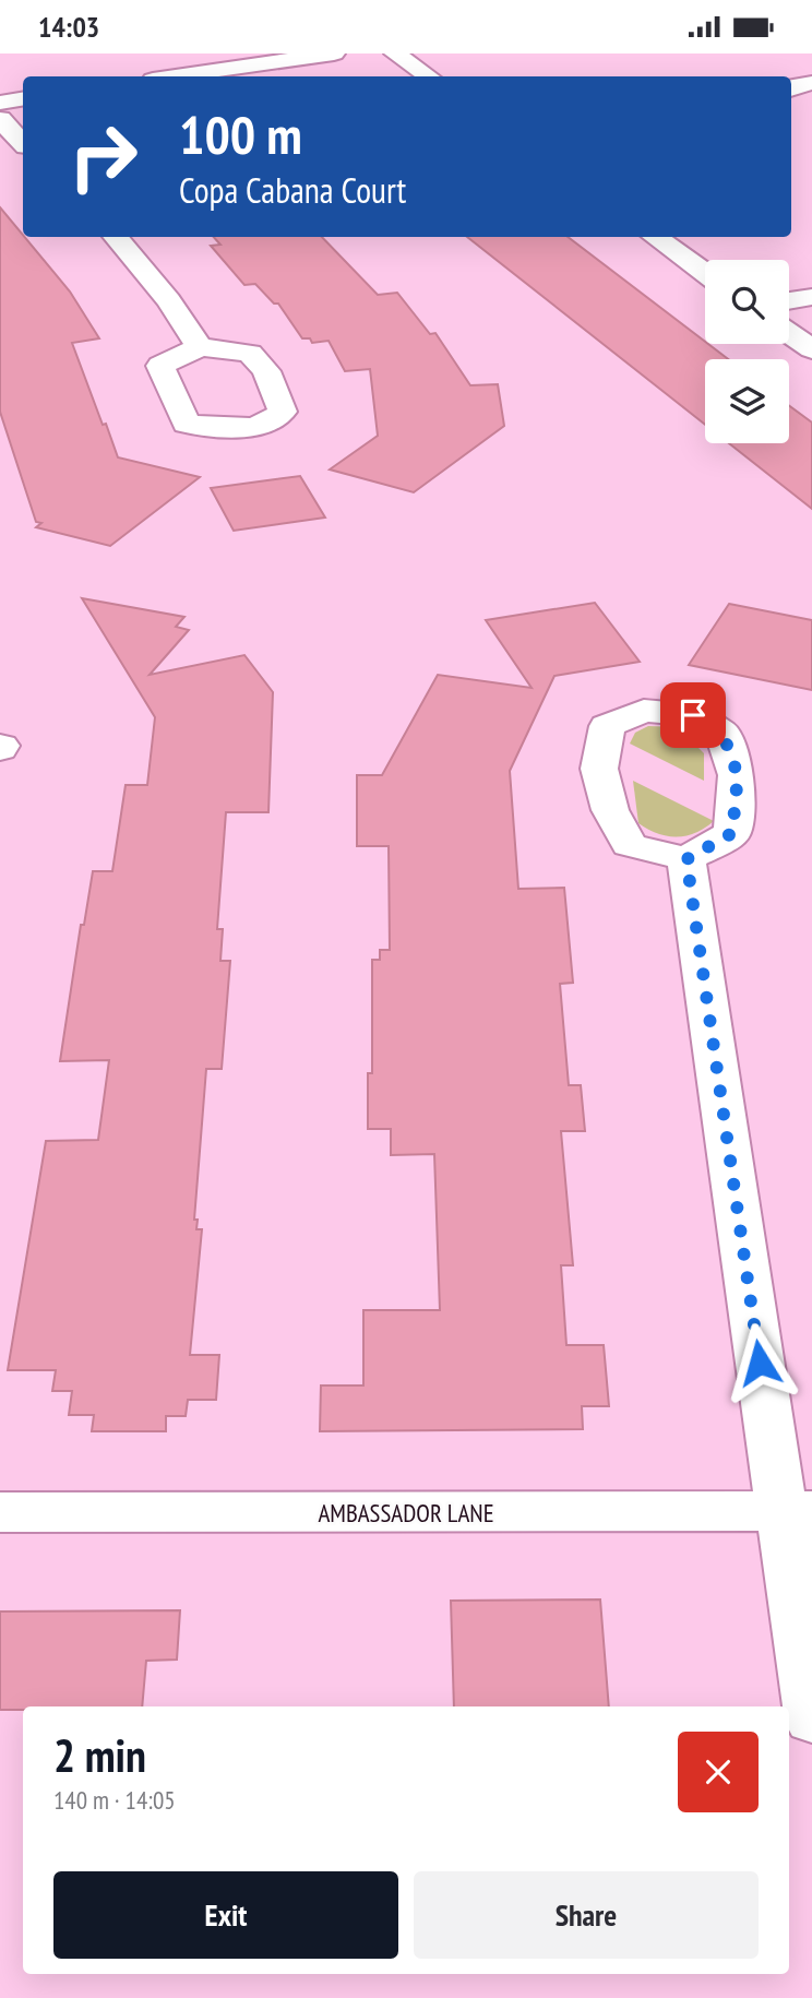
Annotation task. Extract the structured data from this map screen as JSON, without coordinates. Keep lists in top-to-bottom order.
{
  "streets": {
    "street": ["AMBASSADOR LANE"]
  },
  "page": {
    "status": "14:03",
    "turn": ["100 m", "Copa Cabana Court"],
    "heading": ["2 min", "140 m · 14:05"],
    "buttons": ["Exit", "Share"]
  }
}
